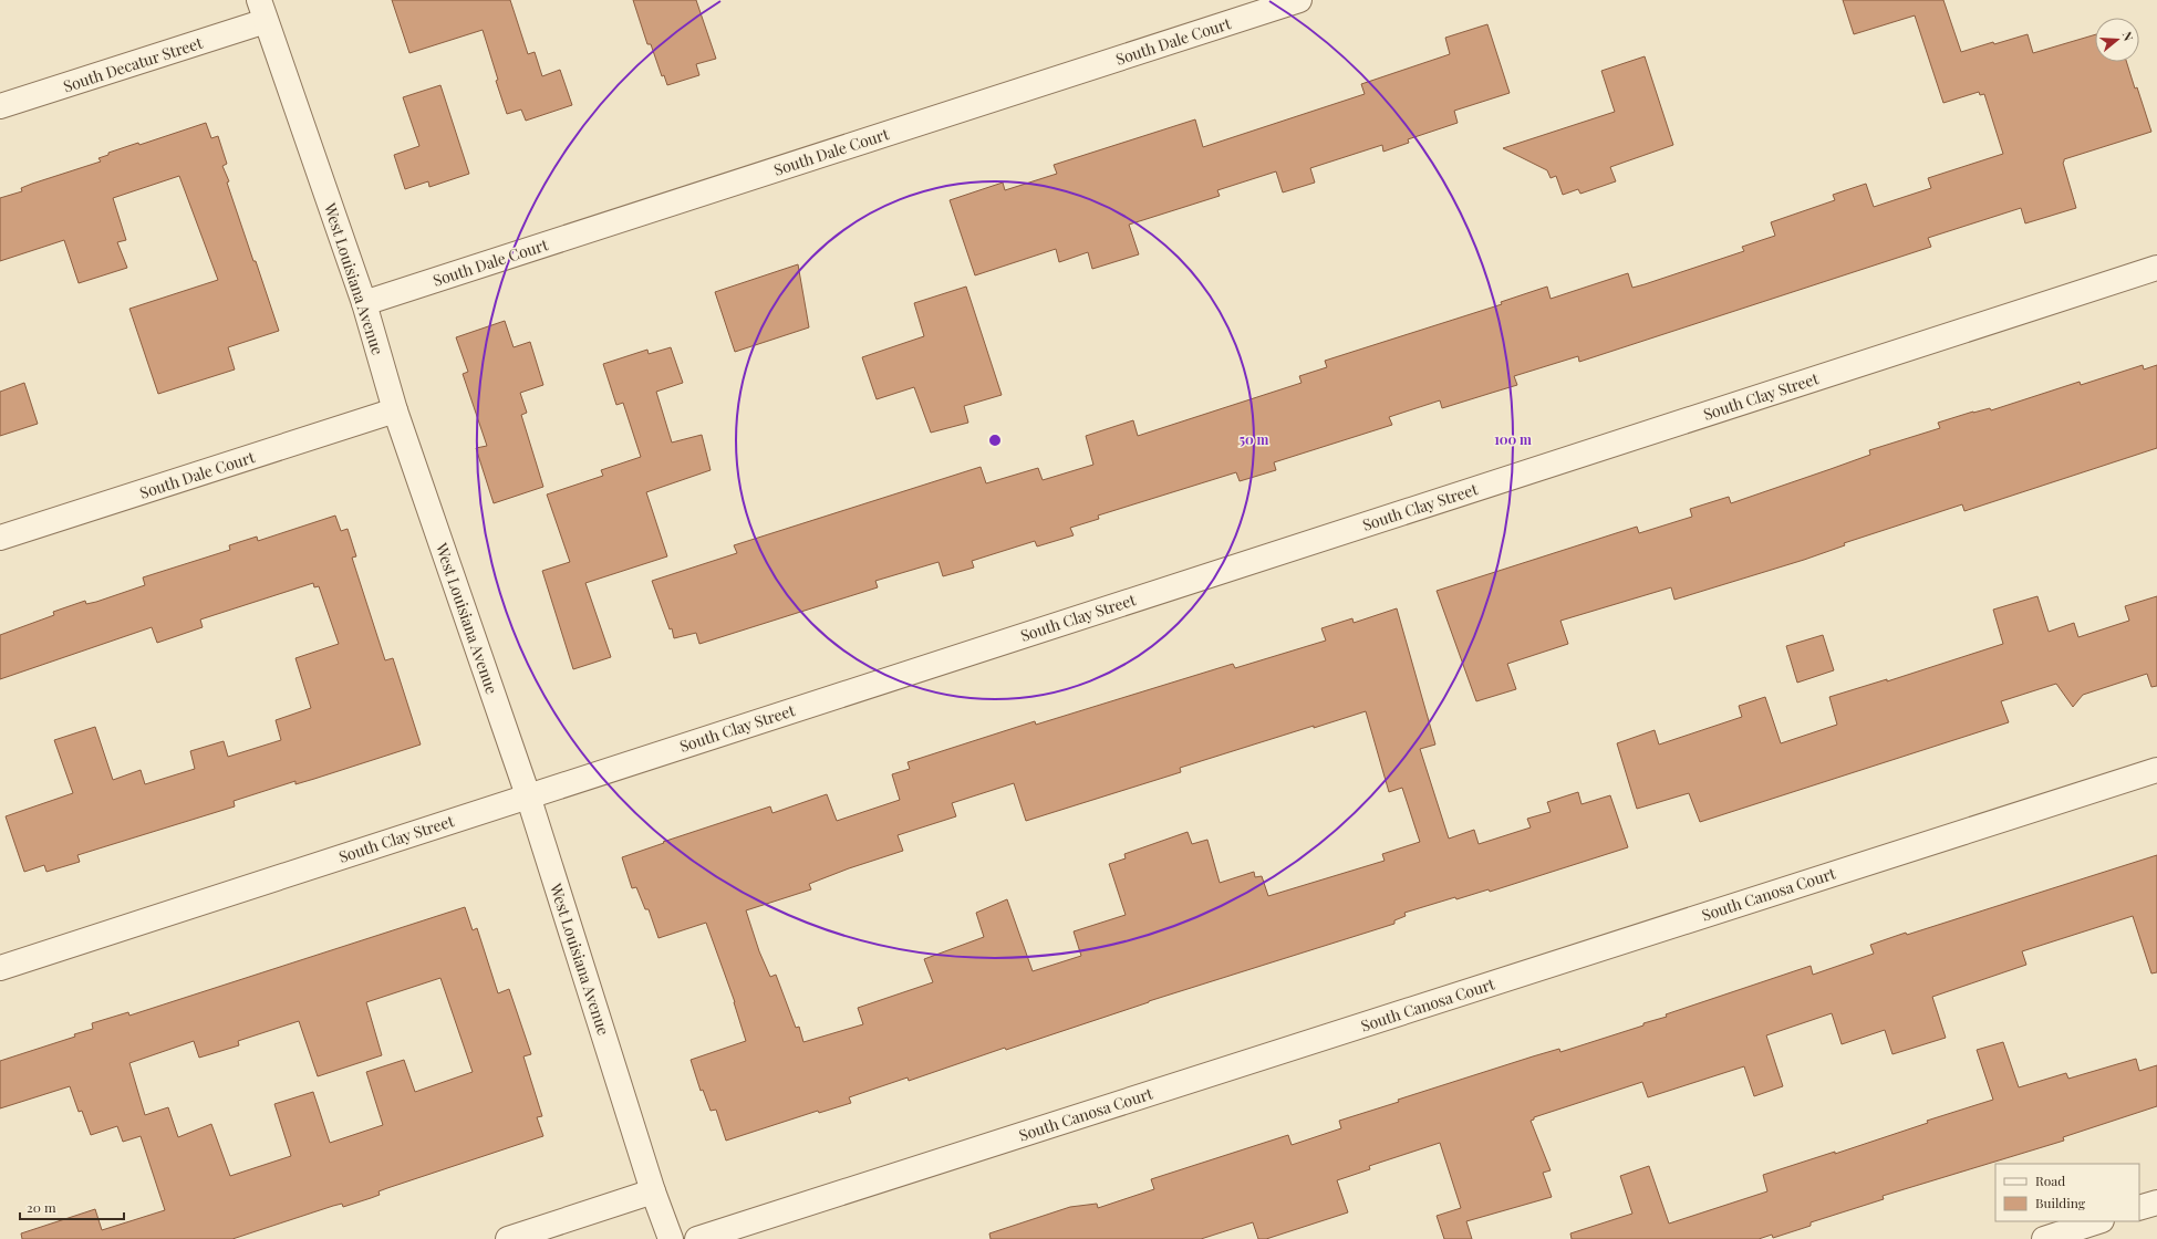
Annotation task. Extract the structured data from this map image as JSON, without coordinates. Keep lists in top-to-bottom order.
{
  "streets": {
    "street": [
      "South Dale Court",
      "South Decatur Street",
      "West Louisiana Avenue",
      "South Clay Street",
      "South Canosa Court"
    ]
  },
  "crossings": [
    ["South Dale Court", "West Louisiana Avenue"],
    ["South Decatur Street", "West Louisiana Avenue"],
    ["West Louisiana Avenue", "South Clay Street"]
  ],
  "legend": ["Road", "Building"],
  "scale_bar": "20 m",
  "north": "right",
  "rings": ["50 m", "100 m"]
}
